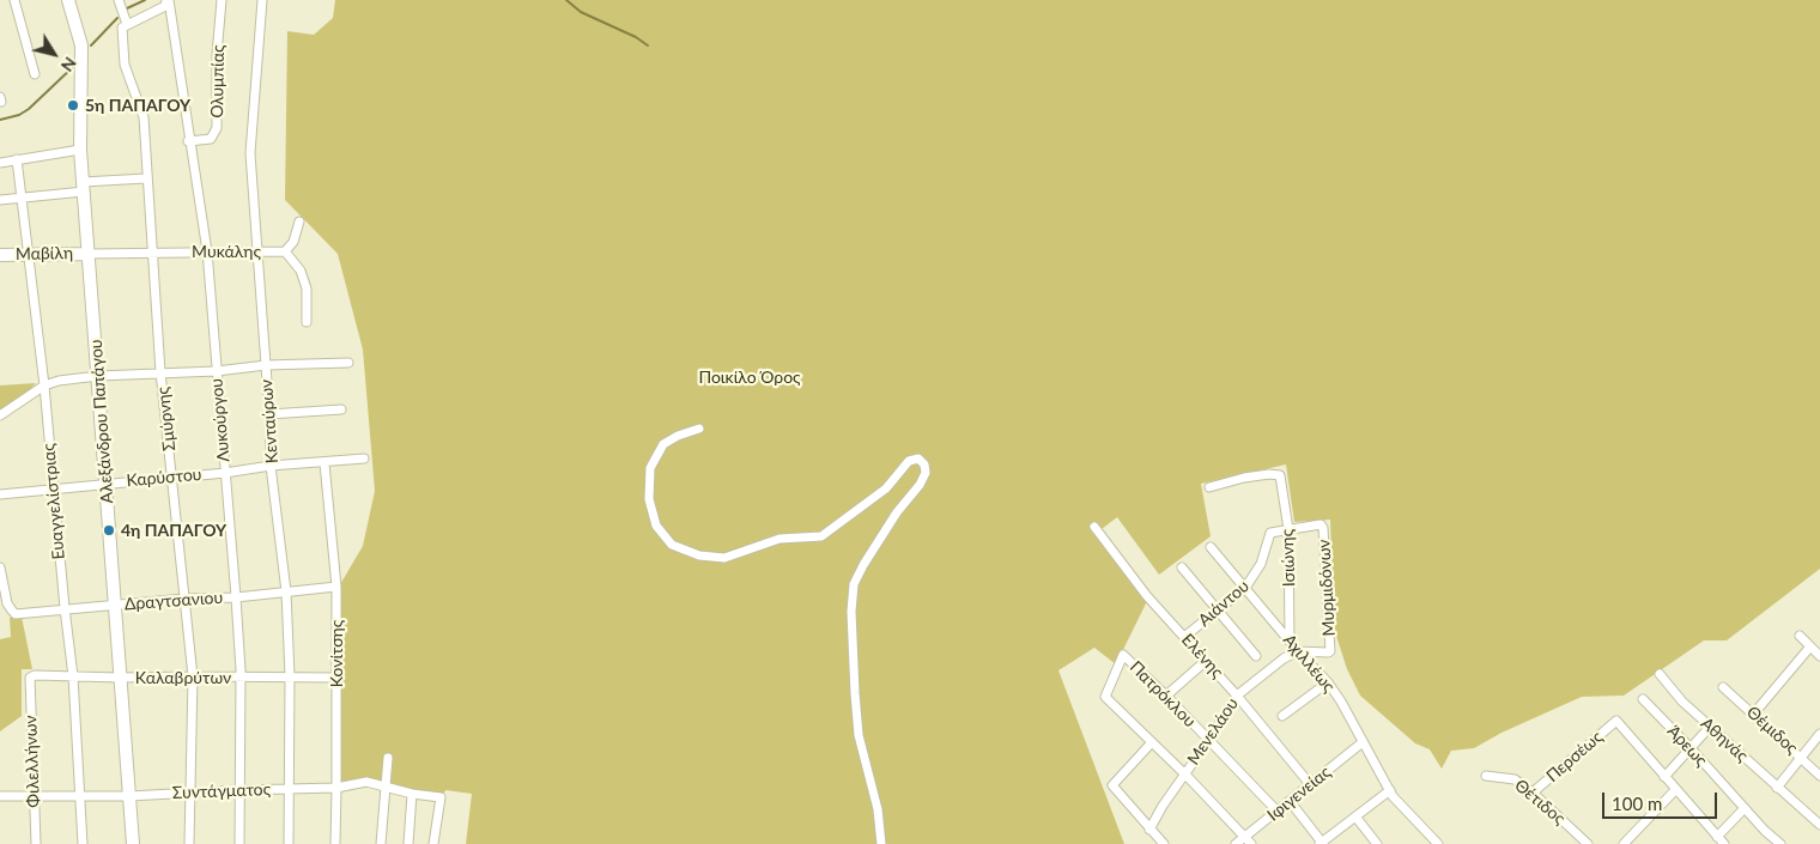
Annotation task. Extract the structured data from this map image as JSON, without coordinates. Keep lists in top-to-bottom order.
{
  "streets": {
    "street": [
      "Ολυμπίας",
      "Μυκάλης",
      "Μαβίλη",
      "Σμύρνης",
      "Λυκούργου",
      "Αλεξάνδρου Παπάγου",
      "Κενταύρων",
      "Καρύστου",
      "Ευαγγελίστριας",
      "Ισιώνης",
      "Μυρμιδόνων",
      "Δραγτσανιου",
      "Αιάντου",
      "Κονίτσης",
      "Ελένης",
      "Αχιλλέως",
      "Καλαβρύτων",
      "Πατρόκλου",
      "Θέμιδος",
      "Μενελάου",
      "Αθηνάς",
      "Άρεως",
      "Περσέως",
      "Φιλελλήνων",
      "Συντάγματος",
      "Ιφιγενείας",
      "Θέτιδος"
    ]
  },
  "crossings": [
    ["Ολυμπίας", "Λυκούργου"],
    ["Μυκάλης", "Μαβίλη"],
    ["Μυκάλης", "Σμύρνης"],
    ["Μυκάλης", "Λυκούργου"],
    ["Μυκάλης", "Αλεξάνδρου Παπάγου"],
    ["Μυκάλης", "Κενταύρων"],
    ["Μαβίλη", "Αλεξάνδρου Παπάγου"],
    ["Μαβίλη", "Ευαγγελίστριας"],
    ["Σμύρνης", "Καρύστου"],
    ["Σμύρνης", "Δραγτσανιου"],
    ["Σμύρνης", "Καλαβρύτων"],
    ["Σμύρνης", "Συντάγματος"],
    ["Λυκούργου", "Καρύστου"],
    ["Λυκούργου", "Δραγτσανιου"],
    ["Λυκούργου", "Καλαβρύτων"],
    ["Λυκούργου", "Συντάγματος"],
    ["Αλεξάνδρου Παπάγου", "Καρύστου"],
    ["Αλεξάνδρου Παπάγου", "Δραγτσανιου"],
    ["Αλεξάνδρου Παπάγου", "Καλαβρύτων"],
    ["Αλεξάνδρου Παπάγου", "Συντάγματος"],
    ["Κενταύρων", "Καρύστου"],
    ["Κενταύρων", "Δραγτσανιου"],
    ["Κενταύρων", "Καλαβρύτων"],
    ["Κενταύρων", "Συντάγματος"],
    ["Καρύστου", "Ευαγγελίστριας"],
    ["Καρύστου", "Κονίτσης"],
    ["Ευαγγελίστριας", "Δραγτσανιου"],
    ["Ευαγγελίστριας", "Καλαβρύτων"],
    ["Ευαγγελίστριας", "Συντάγματος"],
    ["Ισιώνης", "Μυρμιδόνων"],
    ["Ισιώνης", "Αιάντου"],
    ["Ισιώνης", "Αχιλλέως"],
    ["Μυρμιδόνων", "Αιάντου"],
    ["Μυρμιδόνων", "Αχιλλέως"],
    ["Μυρμιδόνων", "Μενελάου"],
    ["Δραγτσανιου", "Κονίτσης"],
    ["Αιάντου", "Ελένης"],
    ["Αιάντου", "Αχιλλέως"],
    ["Κονίτσης", "Καλαβρύτων"],
    ["Κονίτσης", "Συντάγματος"],
    ["Ελένης", "Μενελάου"],
    ["Ελένης", "Ιφιγενείας"],
    ["Αχιλλέως", "Μενελάου"],
    ["Αχιλλέως", "Ιφιγενείας"],
    ["Καλαβρύτων", "Φιλελλήνων"],
    ["Πατρόκλου", "Μενελάου"],
    ["Πατρόκλου", "Ιφιγενείας"],
    ["Περσέως", "Θέτιδος"],
    ["Φιλελλήνων", "Συντάγματος"]
  ],
  "parks": ["Ποικίλο Όρος"],
  "places": ["5η ΠΑΠΑΓΟΥ", "4η ΠΑΠΑΓΟΥ"],
  "scale_bar": "100 m",
  "north": "bottom right"
}
